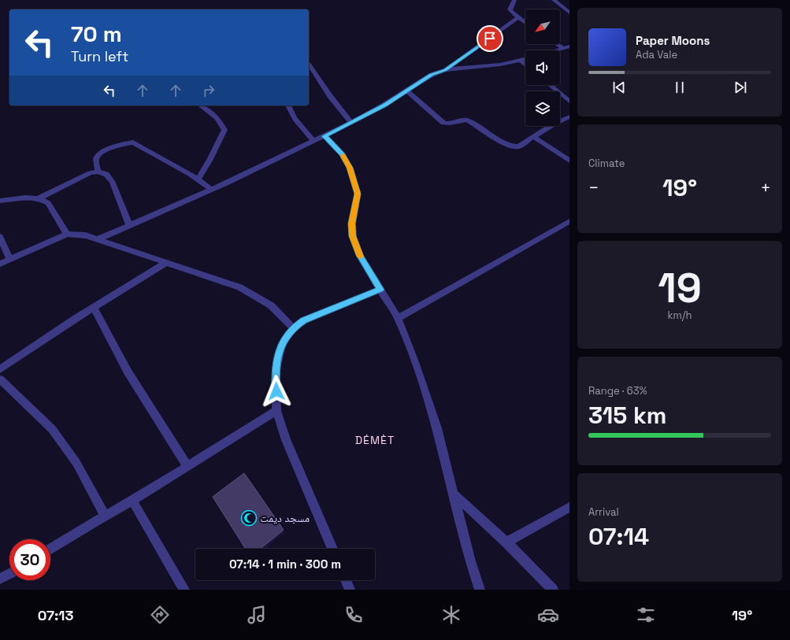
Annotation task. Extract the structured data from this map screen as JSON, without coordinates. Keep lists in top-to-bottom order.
{
  "districts": ["DÉMÈT"],
  "places": {
    "mosque": ["مسجد ديمت"]
  },
  "north": "bottom left",
  "page": {
    "turn": ["70 m", "Turn left"],
    "song": ["Paper Moons", "Ada Vale"],
    "tile": [
      "Climate",
      ["19", "km/h"],
      ["Range · 63%", "315 km"],
      ["Arrival", "07:14"]
    ],
    "heat": ["−", "19°", "+"],
    "limit": "30",
    "trip": "07:14 · 1 min · 300 m",
    "tabs": ["07:13", "19°"]
  }
}
